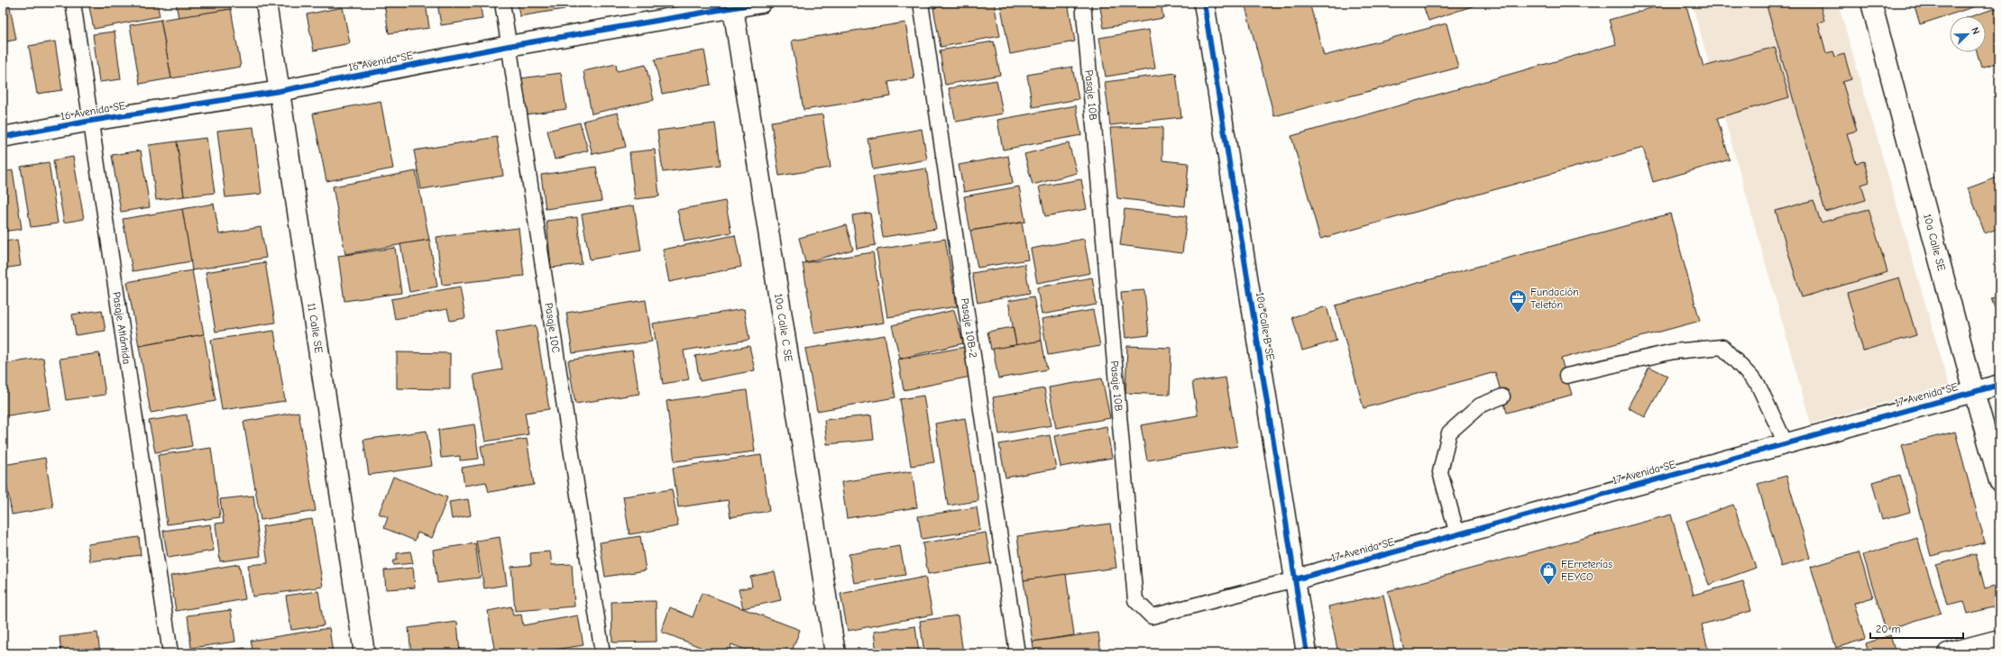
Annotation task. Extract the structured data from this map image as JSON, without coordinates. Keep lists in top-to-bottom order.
{
  "streets": {
    "street": [
      "16 Avenida SE",
      "10a Calle SE",
      "10a Calle B SE",
      "11 Calle SE",
      "10a Calle C SE",
      "17 Avenida SE"
    ],
    "lane": [
      "Pasaje 10B",
      "Pasaje Atlántida",
      "Pasaje 10C",
      "Pasaje 10B-2"
    ]
  },
  "crossings": [
    ["16 Avenida SE", "Pasaje Atlántida"],
    ["16 Avenida SE", "11 Calle SE"],
    ["16 Avenida SE", "Pasaje 10C"],
    ["16 Avenida SE", "10a Calle C SE"],
    ["Pasaje 10B", "10a Calle B SE"],
    ["Pasaje 10B", "17 Avenida SE"],
    ["10a Calle SE", "17 Avenida SE"],
    ["10a Calle B SE", "17 Avenida SE"]
  ],
  "places": {
    "office": ["Fundación Teletón"],
    "shop": ["FErreterías FEYCO"]
  },
  "scale_bar": "20 m",
  "north": "top right"
}
